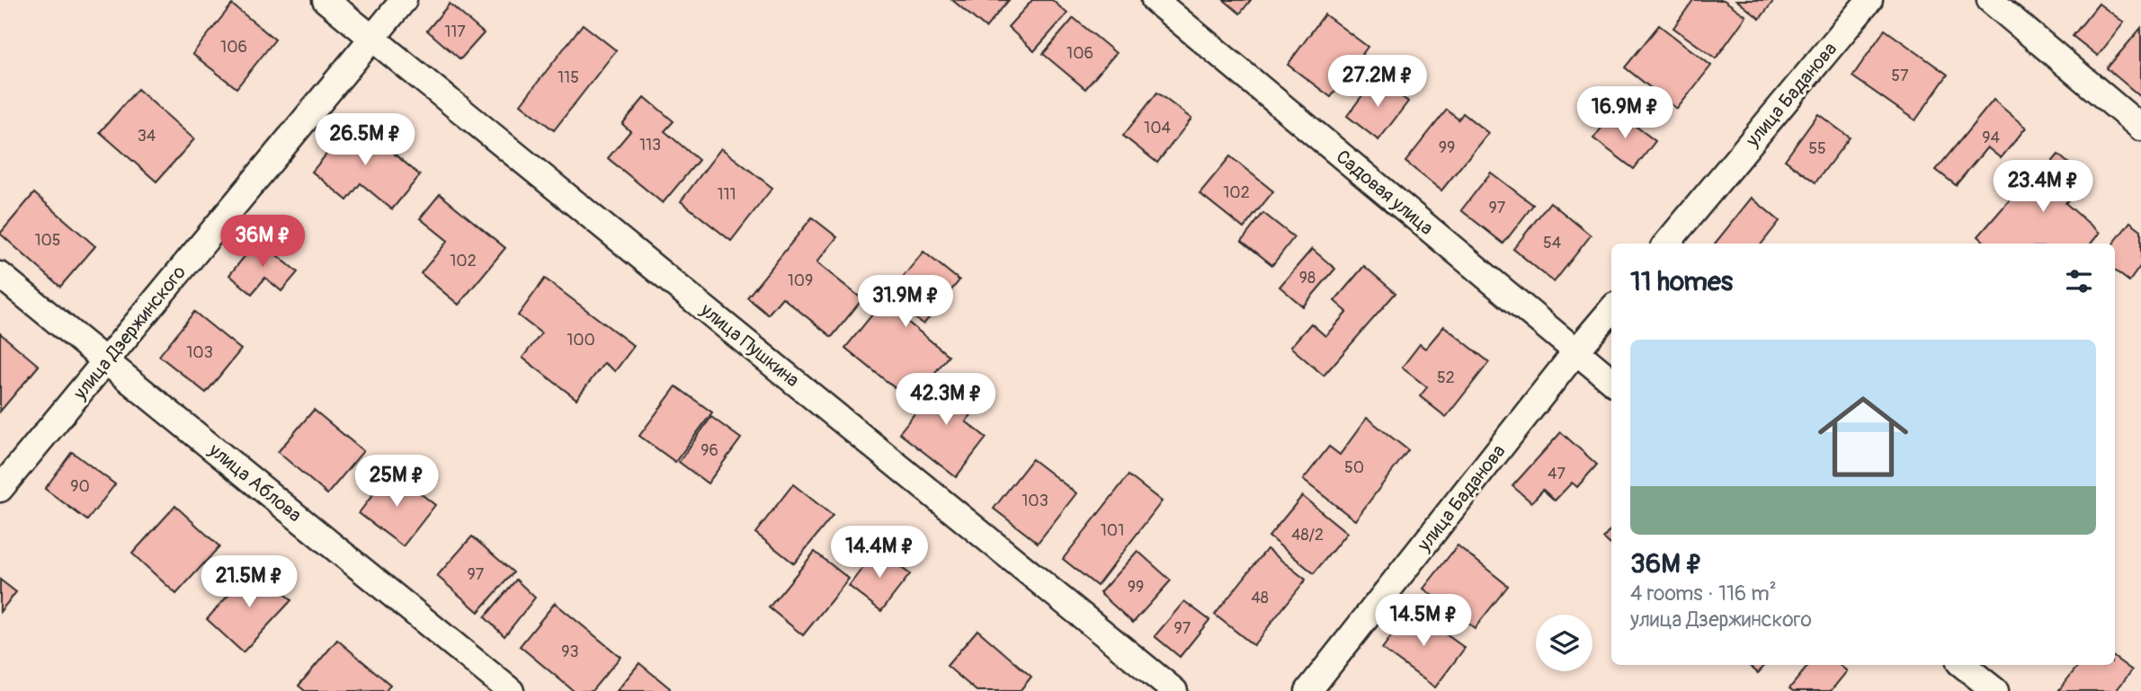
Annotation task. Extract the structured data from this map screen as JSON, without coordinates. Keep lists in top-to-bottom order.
{
  "streets": {
    "street": [
      "улица Баданова",
      "Садовая улица",
      "улица Дзержинского",
      "улица Пушкина",
      "улица Аблова"
    ]
  },
  "crossings": [
    ["улица Баданова", "Садовая улица"],
    ["улица Дзержинского", "улица Пушкина"],
    ["улица Дзержинского", "улица Аблова"]
  ],
  "house_numbers": [
    "117",
    "106",
    "106",
    "57",
    "115",
    "104",
    "34",
    "94",
    "113",
    "99",
    "55",
    "102",
    "111",
    "97",
    "105",
    "54",
    "102",
    "98",
    "109",
    "100",
    "103",
    "52",
    "96",
    "50",
    "47",
    "90",
    "103",
    "101",
    "48/2",
    "97",
    "99",
    "48",
    "97",
    "93"
  ],
  "page": {
    "price": [
      "27.2M ₽",
      "16.9M ₽",
      "26.5M ₽",
      "23.4M ₽",
      "36M ₽",
      "31.9M ₽",
      "42.3M ₽",
      "25M ₽",
      "14.4M ₽",
      "21.5M ₽",
      "14.5M ₽"
    ],
    "heading": "11 homes",
    "list": [
      {
        "name": "36M ₽",
        "note": "4 rooms · 116 m² · улица Дзержинского"
      }
    ]
  }
}
